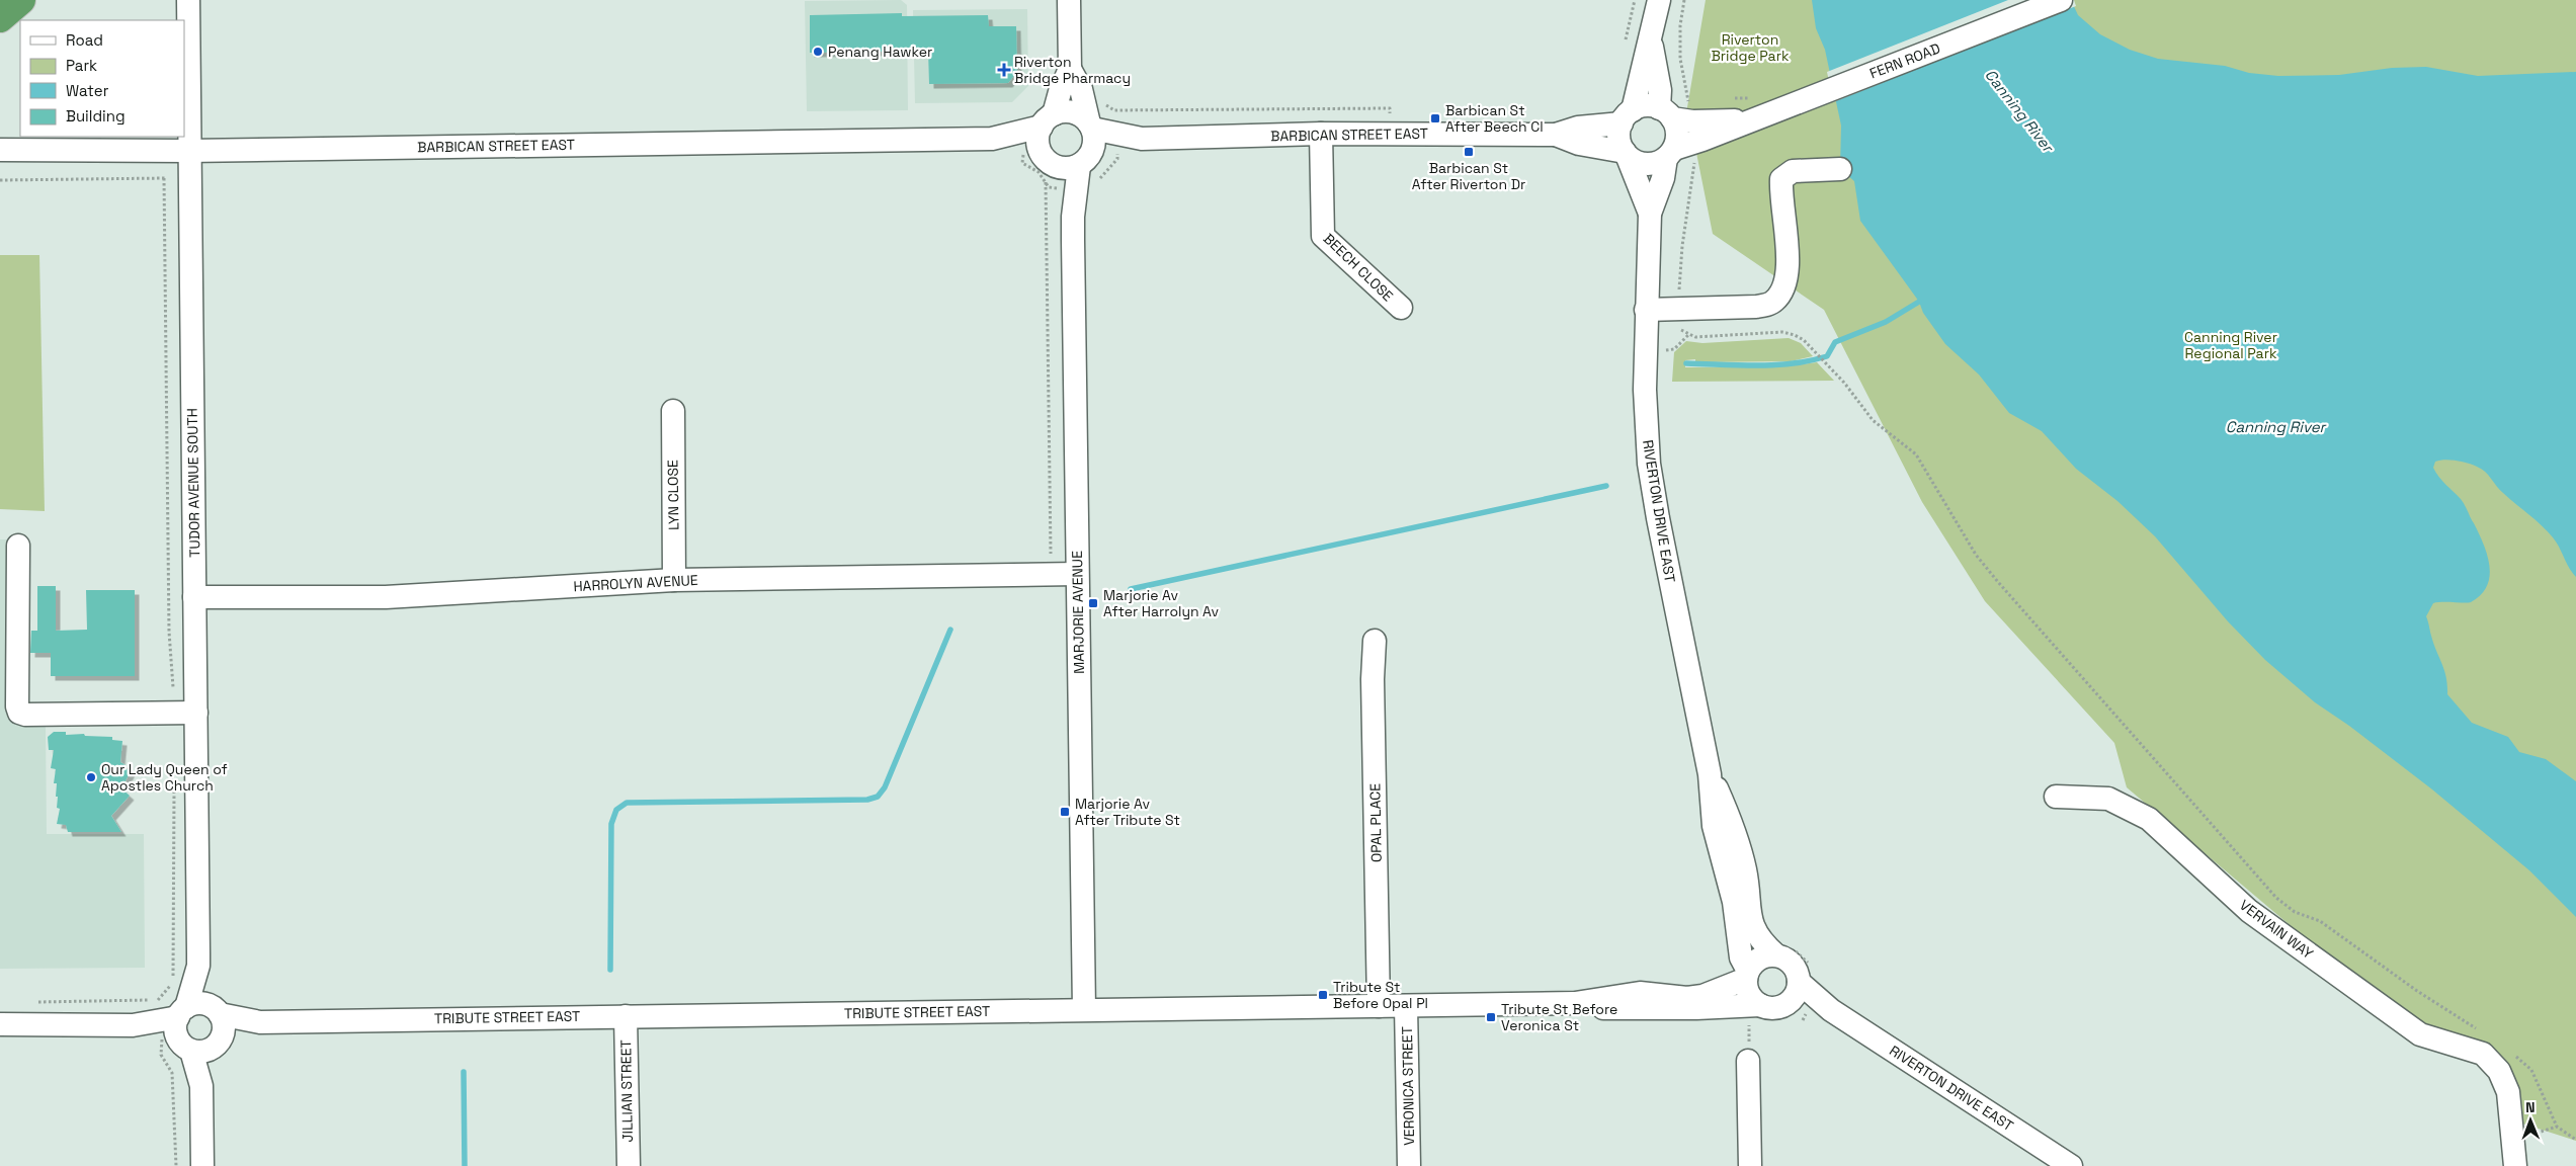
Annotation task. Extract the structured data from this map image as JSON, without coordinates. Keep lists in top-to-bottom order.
{
  "streets": {
    "street": [
      "FERN ROAD",
      "BARBICAN STREET EAST",
      "BEECH CLOSE",
      "TUDOR AVENUE SOUTH",
      "LYN CLOSE",
      "RIVERTON DRIVE EAST",
      "HARROLYN AVENUE",
      "MARJORIE AVENUE",
      "OPAL PLACE",
      "VERVAIN WAY",
      "TRIBUTE STREET EAST",
      "VERONICA STREET",
      "JILLIAN STREET"
    ]
  },
  "crossings": [
    ["FERN ROAD", "BARBICAN STREET EAST"],
    ["FERN ROAD", "RIVERTON DRIVE EAST"],
    ["BARBICAN STREET EAST", "BEECH CLOSE"],
    ["BARBICAN STREET EAST", "TUDOR AVENUE SOUTH"],
    ["BARBICAN STREET EAST", "RIVERTON DRIVE EAST"],
    ["BARBICAN STREET EAST", "MARJORIE AVENUE"],
    ["TUDOR AVENUE SOUTH", "HARROLYN AVENUE"],
    ["TUDOR AVENUE SOUTH", "TRIBUTE STREET EAST"],
    ["LYN CLOSE", "HARROLYN AVENUE"],
    ["RIVERTON DRIVE EAST", "TRIBUTE STREET EAST"],
    ["HARROLYN AVENUE", "MARJORIE AVENUE"],
    ["MARJORIE AVENUE", "TRIBUTE STREET EAST"],
    ["OPAL PLACE", "TRIBUTE STREET EAST"],
    ["TRIBUTE STREET EAST", "VERONICA STREET"],
    ["TRIBUTE STREET EAST", "JILLIAN STREET"]
  ],
  "water": ["Canning River"],
  "parks": ["Riverton Bridge Park", "Canning River Regional Park"],
  "places": {
    "other": ["Penang Hawker", "Our Lady Queen of Apostles Church"],
    "health": ["Riverton Bridge Pharmacy"],
    "transit": [
      "Barbican St After Beech Cl",
      "Barbican St After Riverton Dr",
      "Marjorie Av After Harrolyn Av",
      "Marjorie Av After Tribute St",
      "Tribute St Before Opal Pl",
      "Tribute St Before Veronica St"
    ]
  },
  "legend": [
    "Road",
    "Park",
    "Water",
    "Building"
  ],
  "north": "top"
}
